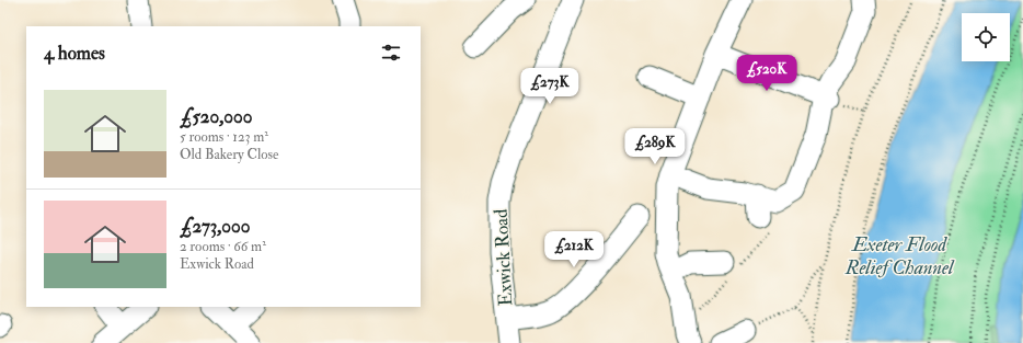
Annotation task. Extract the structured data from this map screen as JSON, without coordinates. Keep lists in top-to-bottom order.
{
  "streets": {
    "street": ["Exwick Road"]
  },
  "water": ["Exeter Flood Relief Channel"],
  "page": {
    "heading": "4 homes",
    "price": [
      "£520K",
      "£273K",
      "£289K",
      "£212K"
    ],
    "list": [
      {
        "name": "£520,000",
        "note": "5 rooms · 123 m² · Old Bakery Close"
      },
      {
        "name": "£273,000",
        "note": "2 rooms · 66 m² · Exwick Road"
      }
    ]
  }
}
